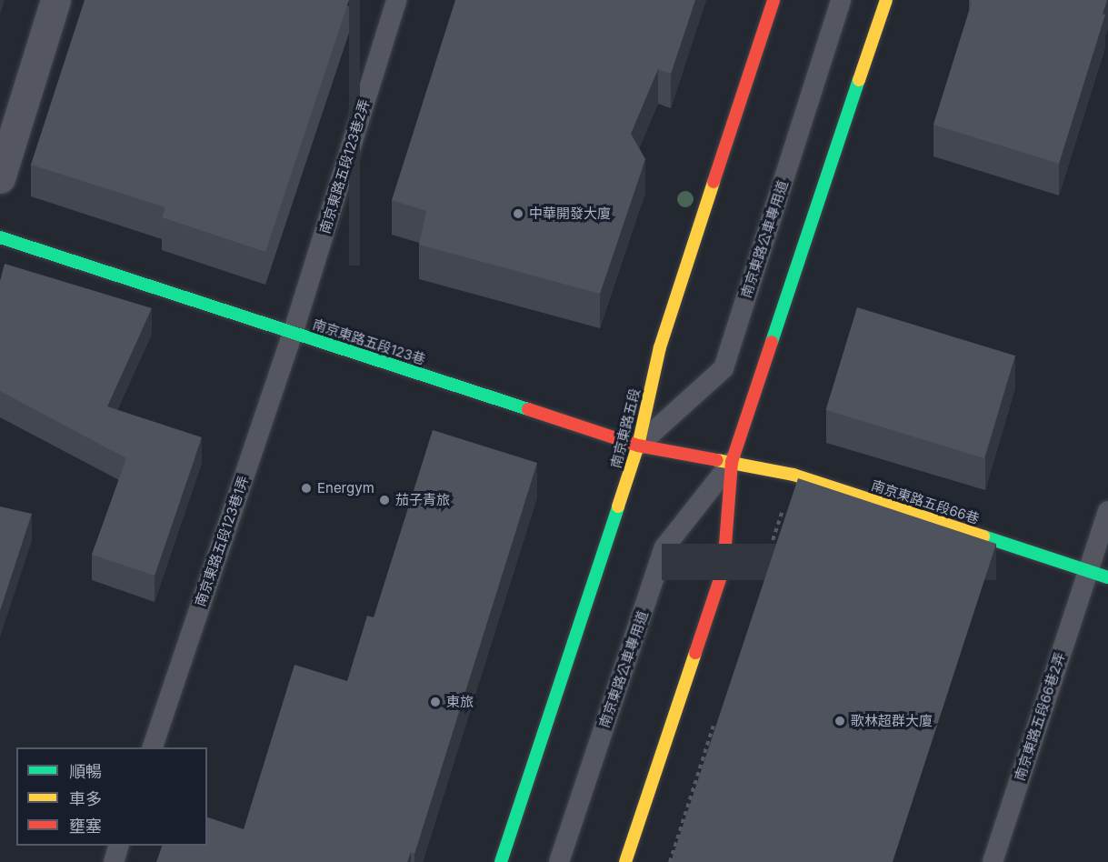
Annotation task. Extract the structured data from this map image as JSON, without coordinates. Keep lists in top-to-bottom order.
{
  "streets": {
    "main road": ["南京東路五段123巷", "南京東路五段", "南京東路五段66巷"],
    "lane": [
      "南京東路五段123巷2弄",
      "南京東路公車專用道",
      "南京東路五段123巷1弄",
      "南京東路五段66巷2弄"
    ]
  },
  "crossings": [
    ["南京東路五段123巷2弄", "南京東路五段123巷"],
    ["南京東路五段123巷2弄", "南京東路五段123巷1弄"],
    ["南京東路公車專用道", "南京東路五段123巷"],
    ["南京東路公車專用道", "南京東路五段"],
    ["南京東路公車專用道", "南京東路五段66巷"],
    ["南京東路五段123巷", "南京東路五段"],
    ["南京東路五段123巷", "南京東路五段66巷"],
    ["南京東路五段123巷", "南京東路五段123巷1弄"],
    ["南京東路五段66巷", "南京東路五段66巷2弄"]
  ],
  "places": [
    "中華開發大廈",
    "Energym",
    "茄子青旅",
    "東旅",
    "歌林超群大廈"
  ],
  "legend": ["順暢", "車多", "壅塞"]
}
